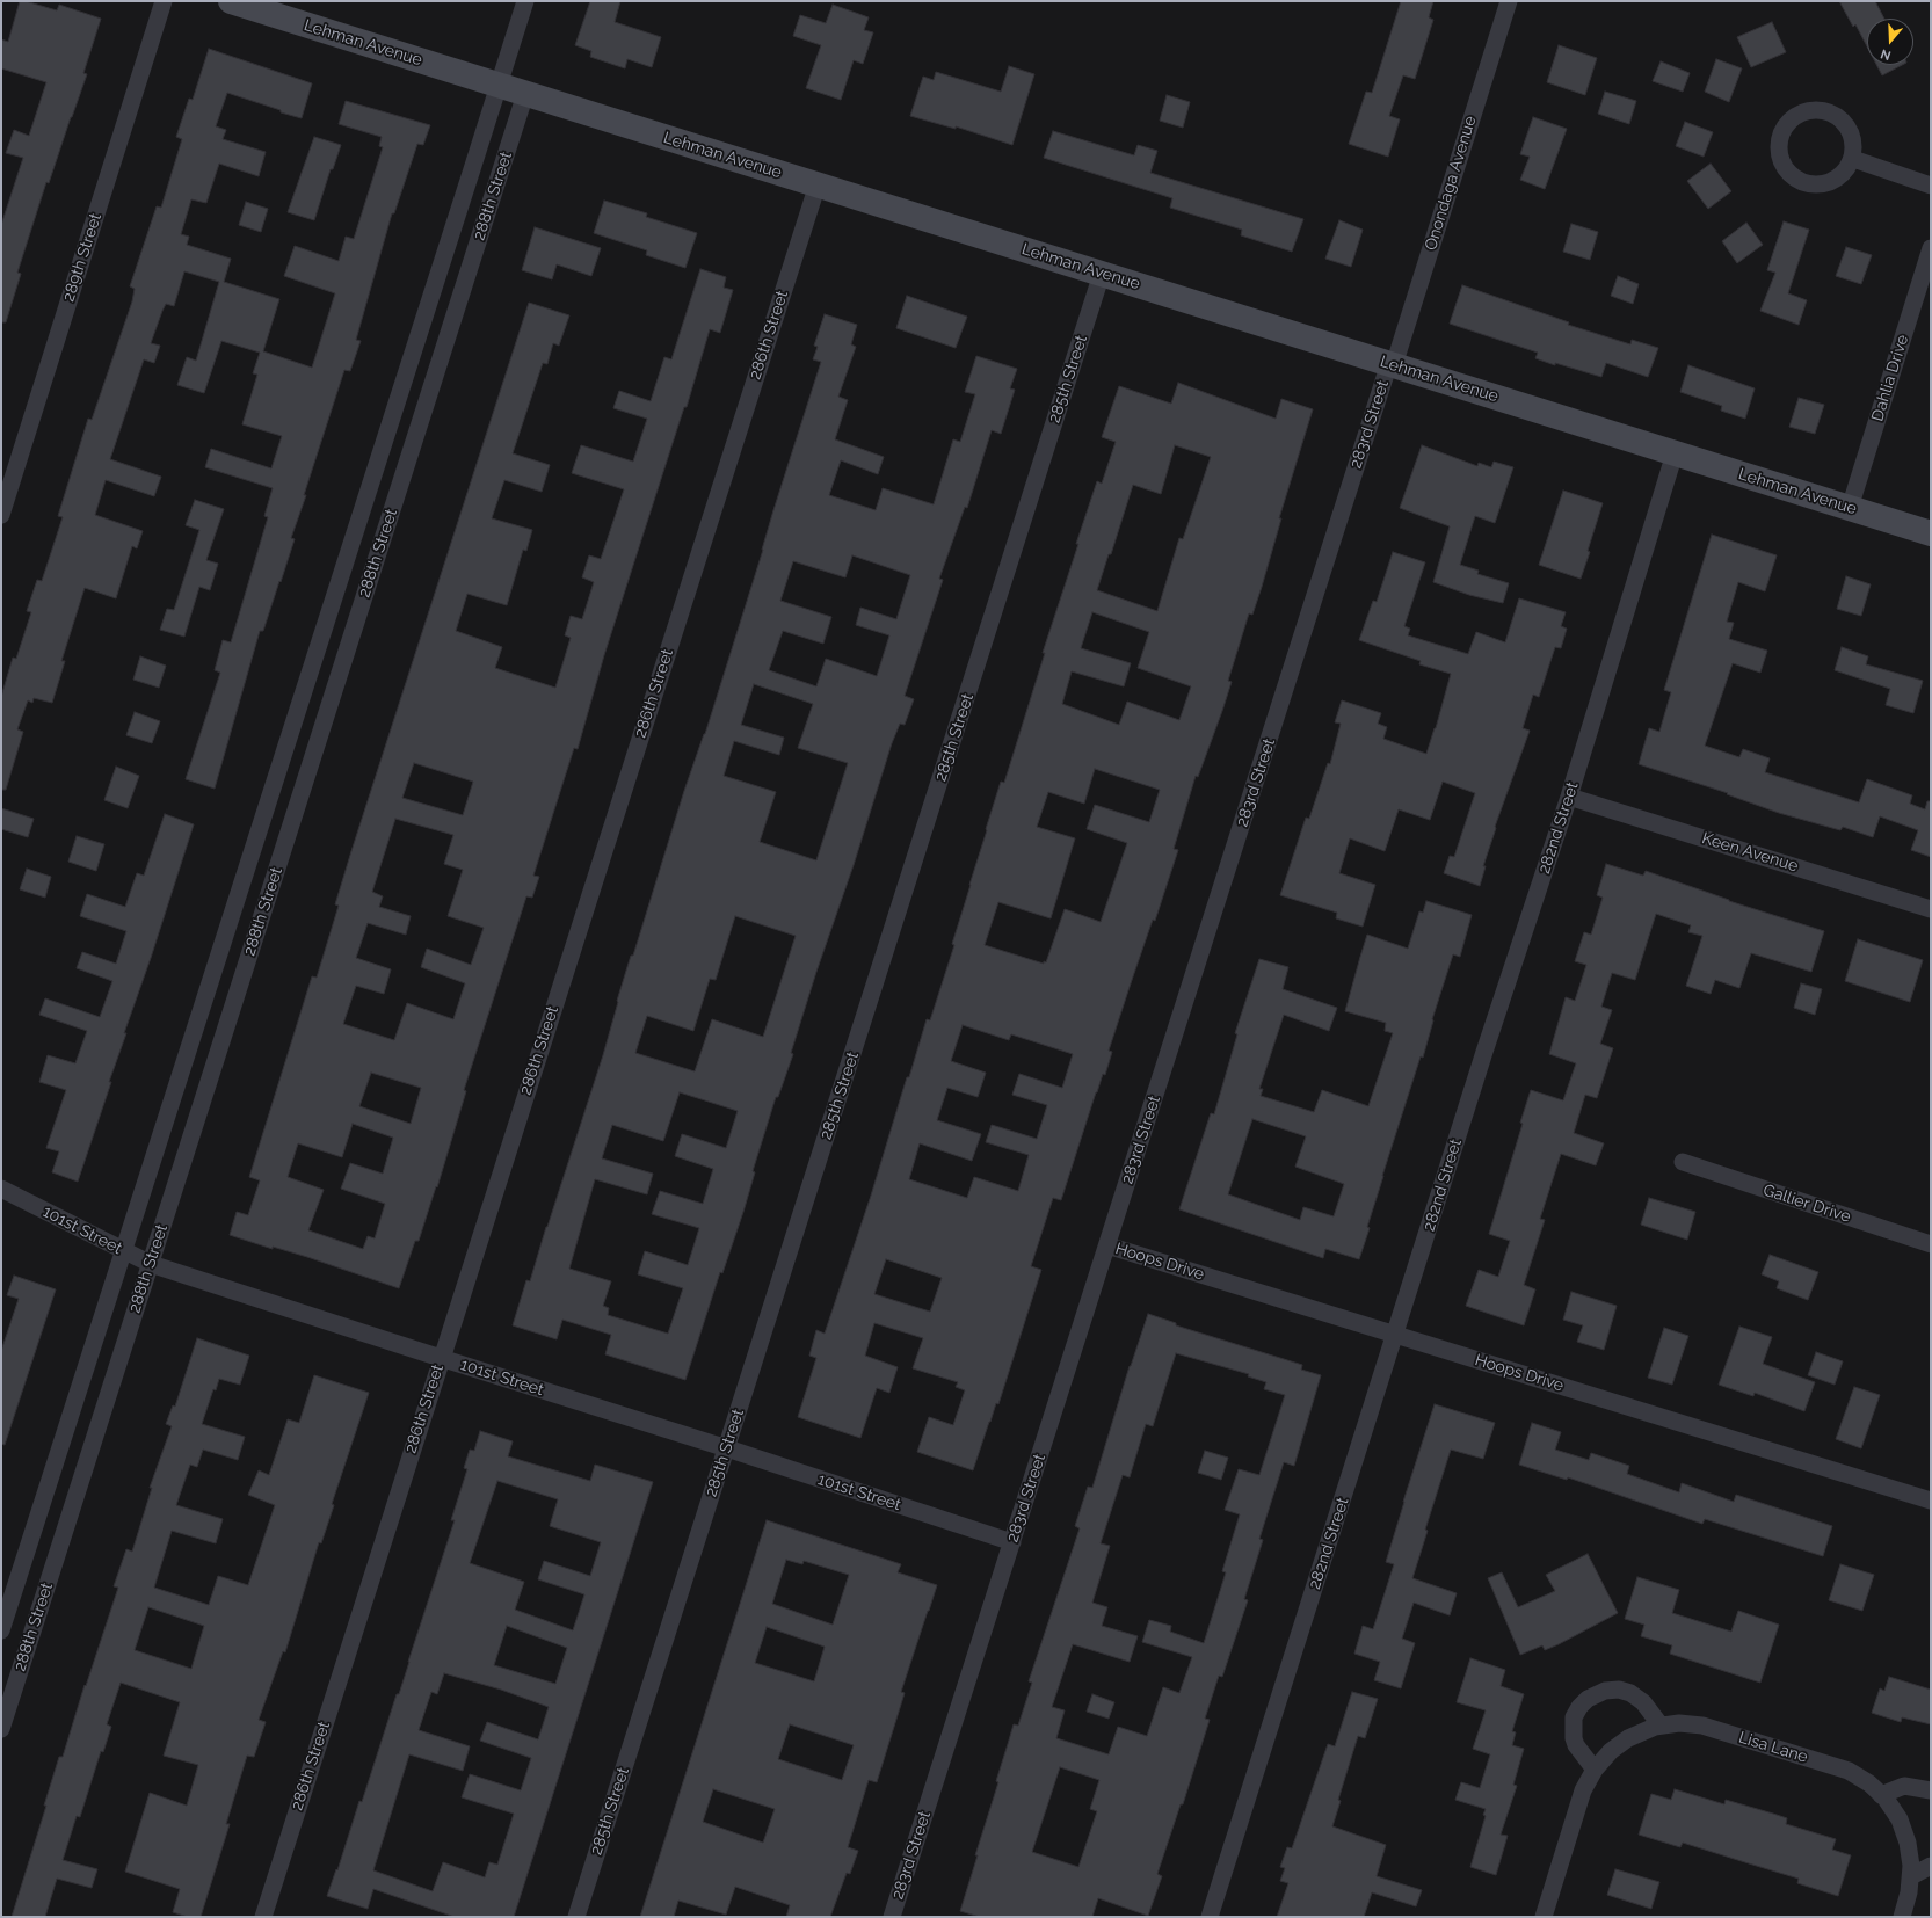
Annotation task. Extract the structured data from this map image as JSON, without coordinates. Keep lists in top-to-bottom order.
{
  "streets": {
    "street": [
      "Lehman Avenue",
      "Onondaga Avenue",
      "288th Street",
      "289th Street",
      "286th Street",
      "Dahlia Drive",
      "285th Street",
      "283rd Street",
      "282nd Street",
      "Keen Avenue",
      "Gallier Drive",
      "101st Street",
      "Hoops Drive",
      "Lisa Lane"
    ]
  },
  "crossings": [
    ["Lehman Avenue", "Onondaga Avenue"],
    ["Lehman Avenue", "288th Street"],
    ["Lehman Avenue", "286th Street"],
    ["Lehman Avenue", "Dahlia Drive"],
    ["Lehman Avenue", "285th Street"],
    ["Lehman Avenue", "283rd Street"],
    ["Lehman Avenue", "282nd Street"],
    ["Onondaga Avenue", "283rd Street"],
    ["288th Street", "101st Street"],
    ["286th Street", "101st Street"],
    ["285th Street", "101st Street"],
    ["283rd Street", "101st Street"],
    ["283rd Street", "Hoops Drive"],
    ["282nd Street", "Keen Avenue"],
    ["282nd Street", "Hoops Drive"]
  ],
  "north": "bottom"
}
